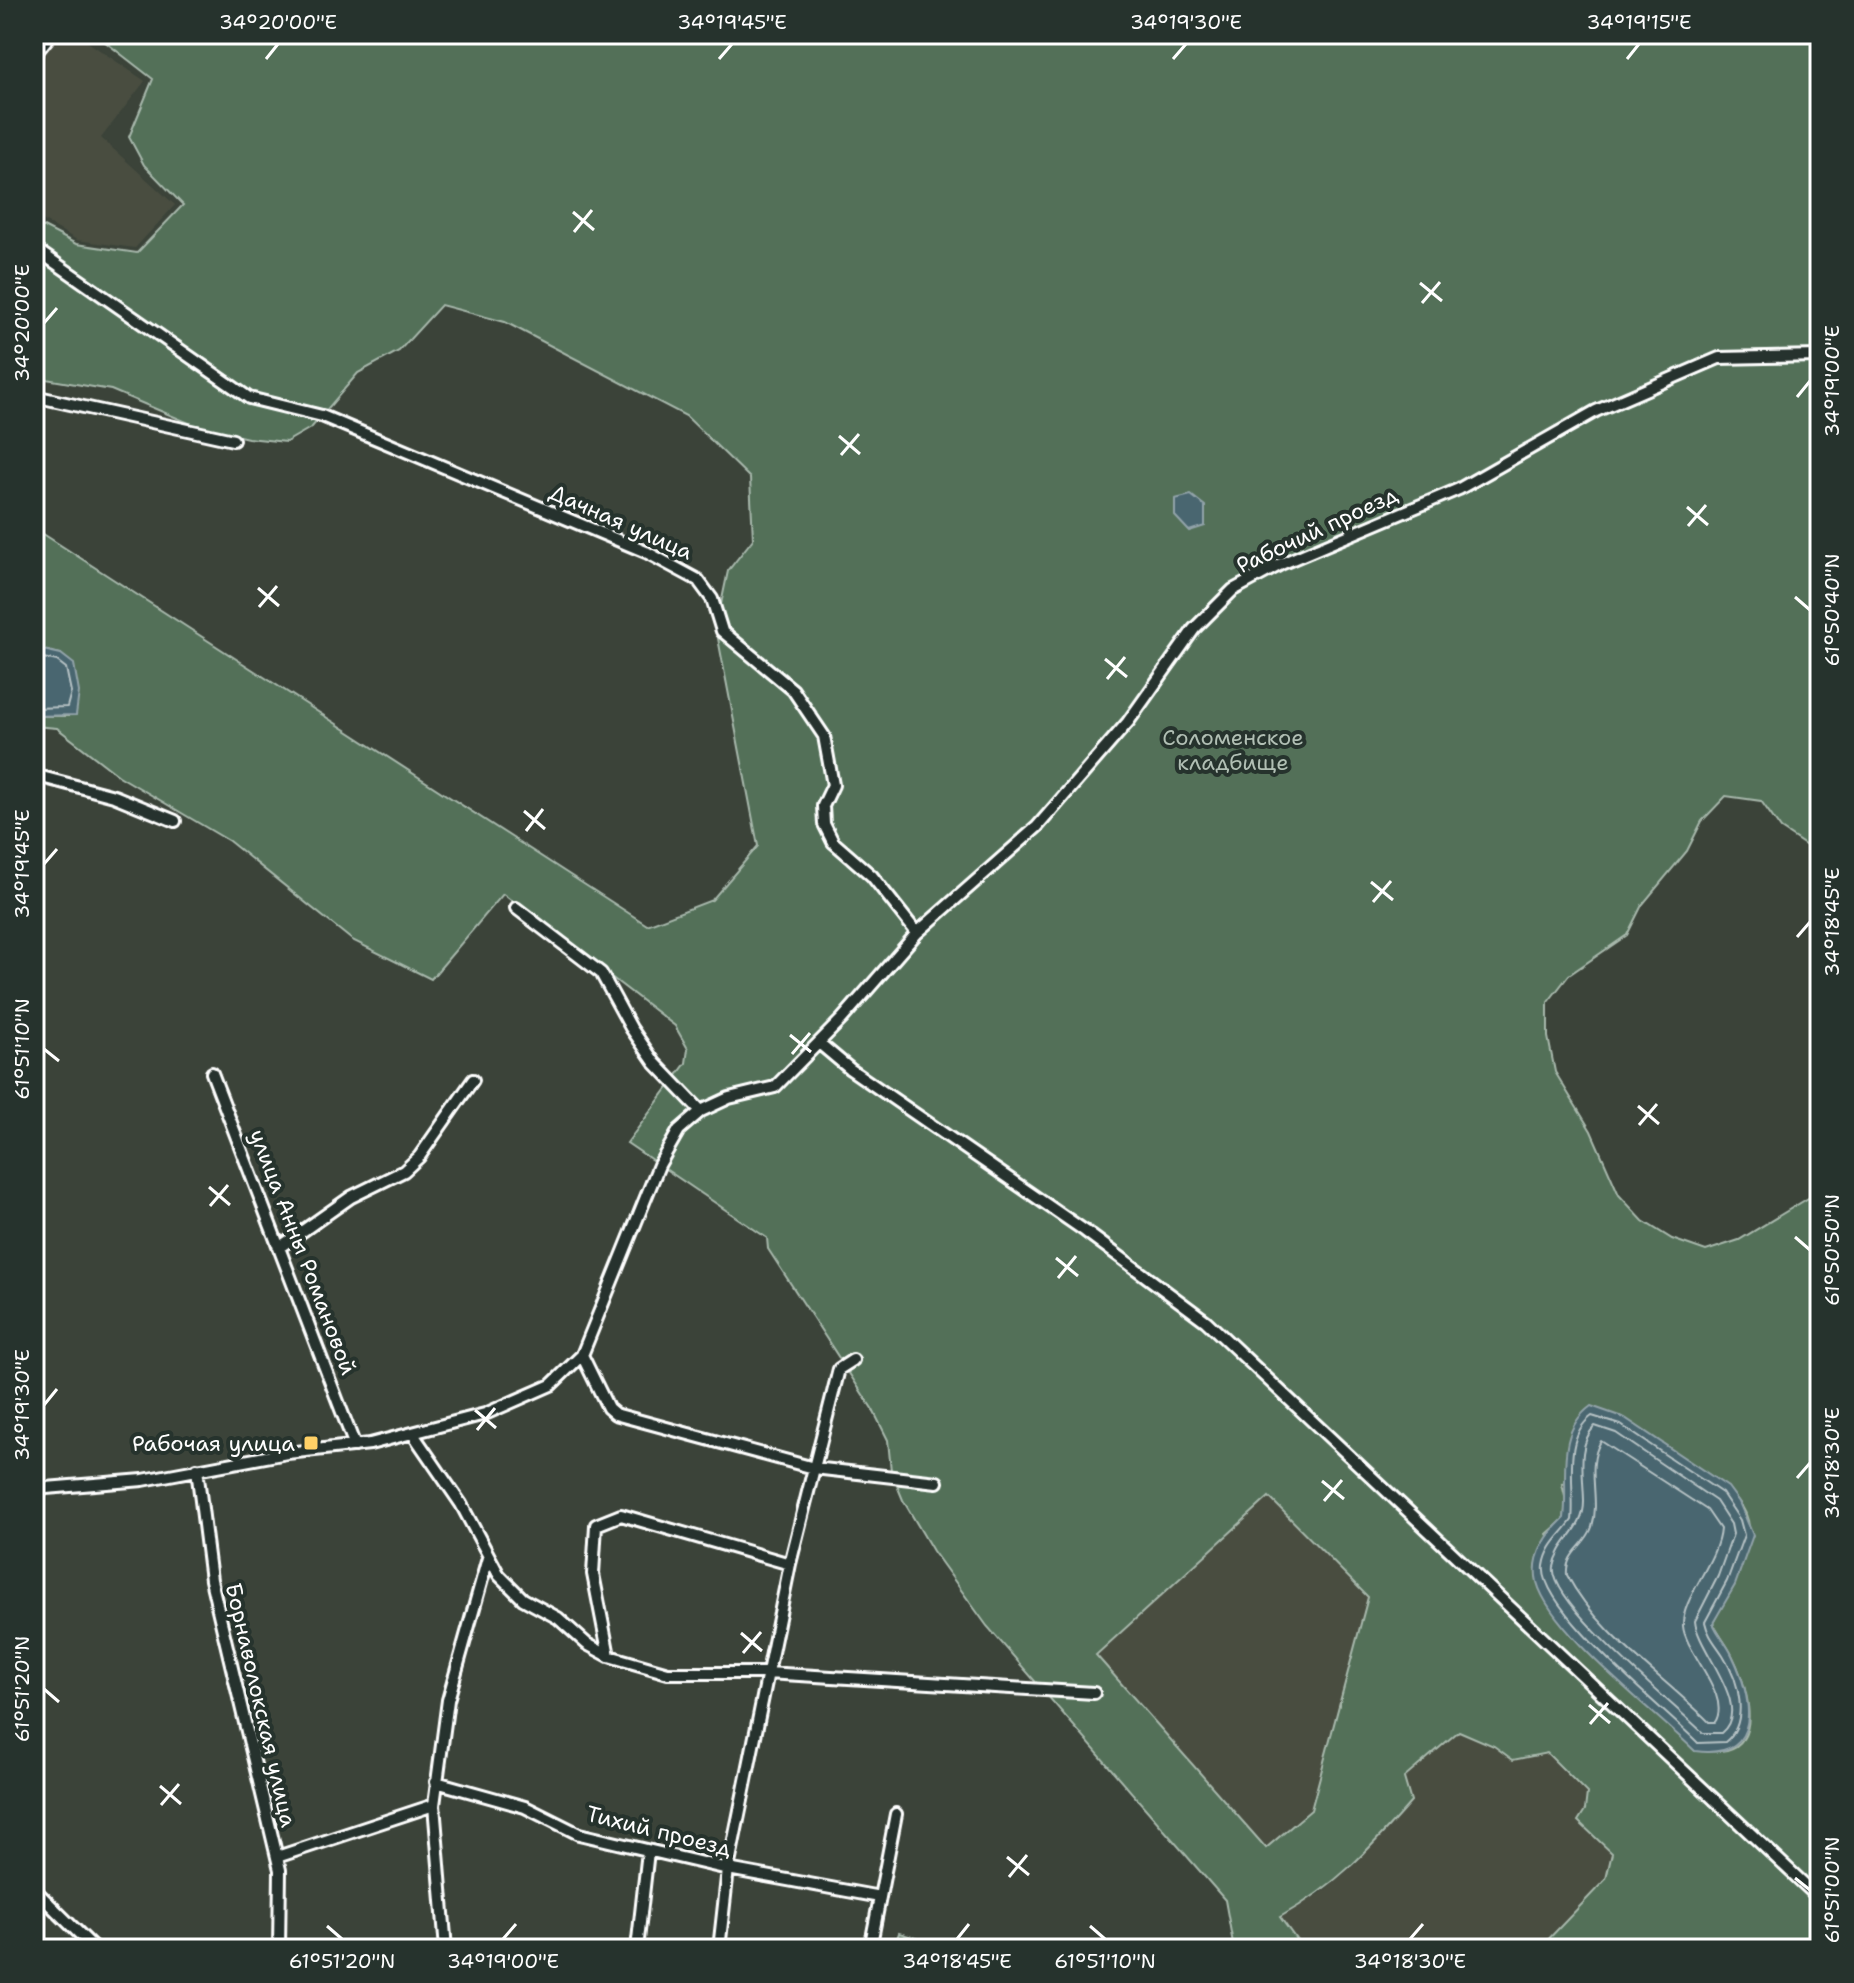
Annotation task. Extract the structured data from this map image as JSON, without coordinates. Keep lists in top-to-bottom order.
{
  "streets": {
    "street": [
      "Дачная улица",
      "Рабочий проезд",
      "улица Анны Романовой",
      "Борнаволокская улица",
      "Тихий проезд"
    ]
  },
  "crossings": [
    ["Дачная улица", "Рабочий проезд"]
  ],
  "parks": ["Соломенское кладбище"],
  "places": {
    "transit": ["Рабочая улица"]
  },
  "coordinates": [
    "34°20'00\"E",
    "34°19'45\"E",
    "34°19'30\"E",
    "34°19'15\"E",
    "34°19'00\"E",
    "61°50'40\"N",
    "34°18'45\"E",
    "61°51'10\"N",
    "61°50'50\"N",
    "34°18'30\"E",
    "61°51'20\"N",
    "61°51'00\"N"
  ]
}
